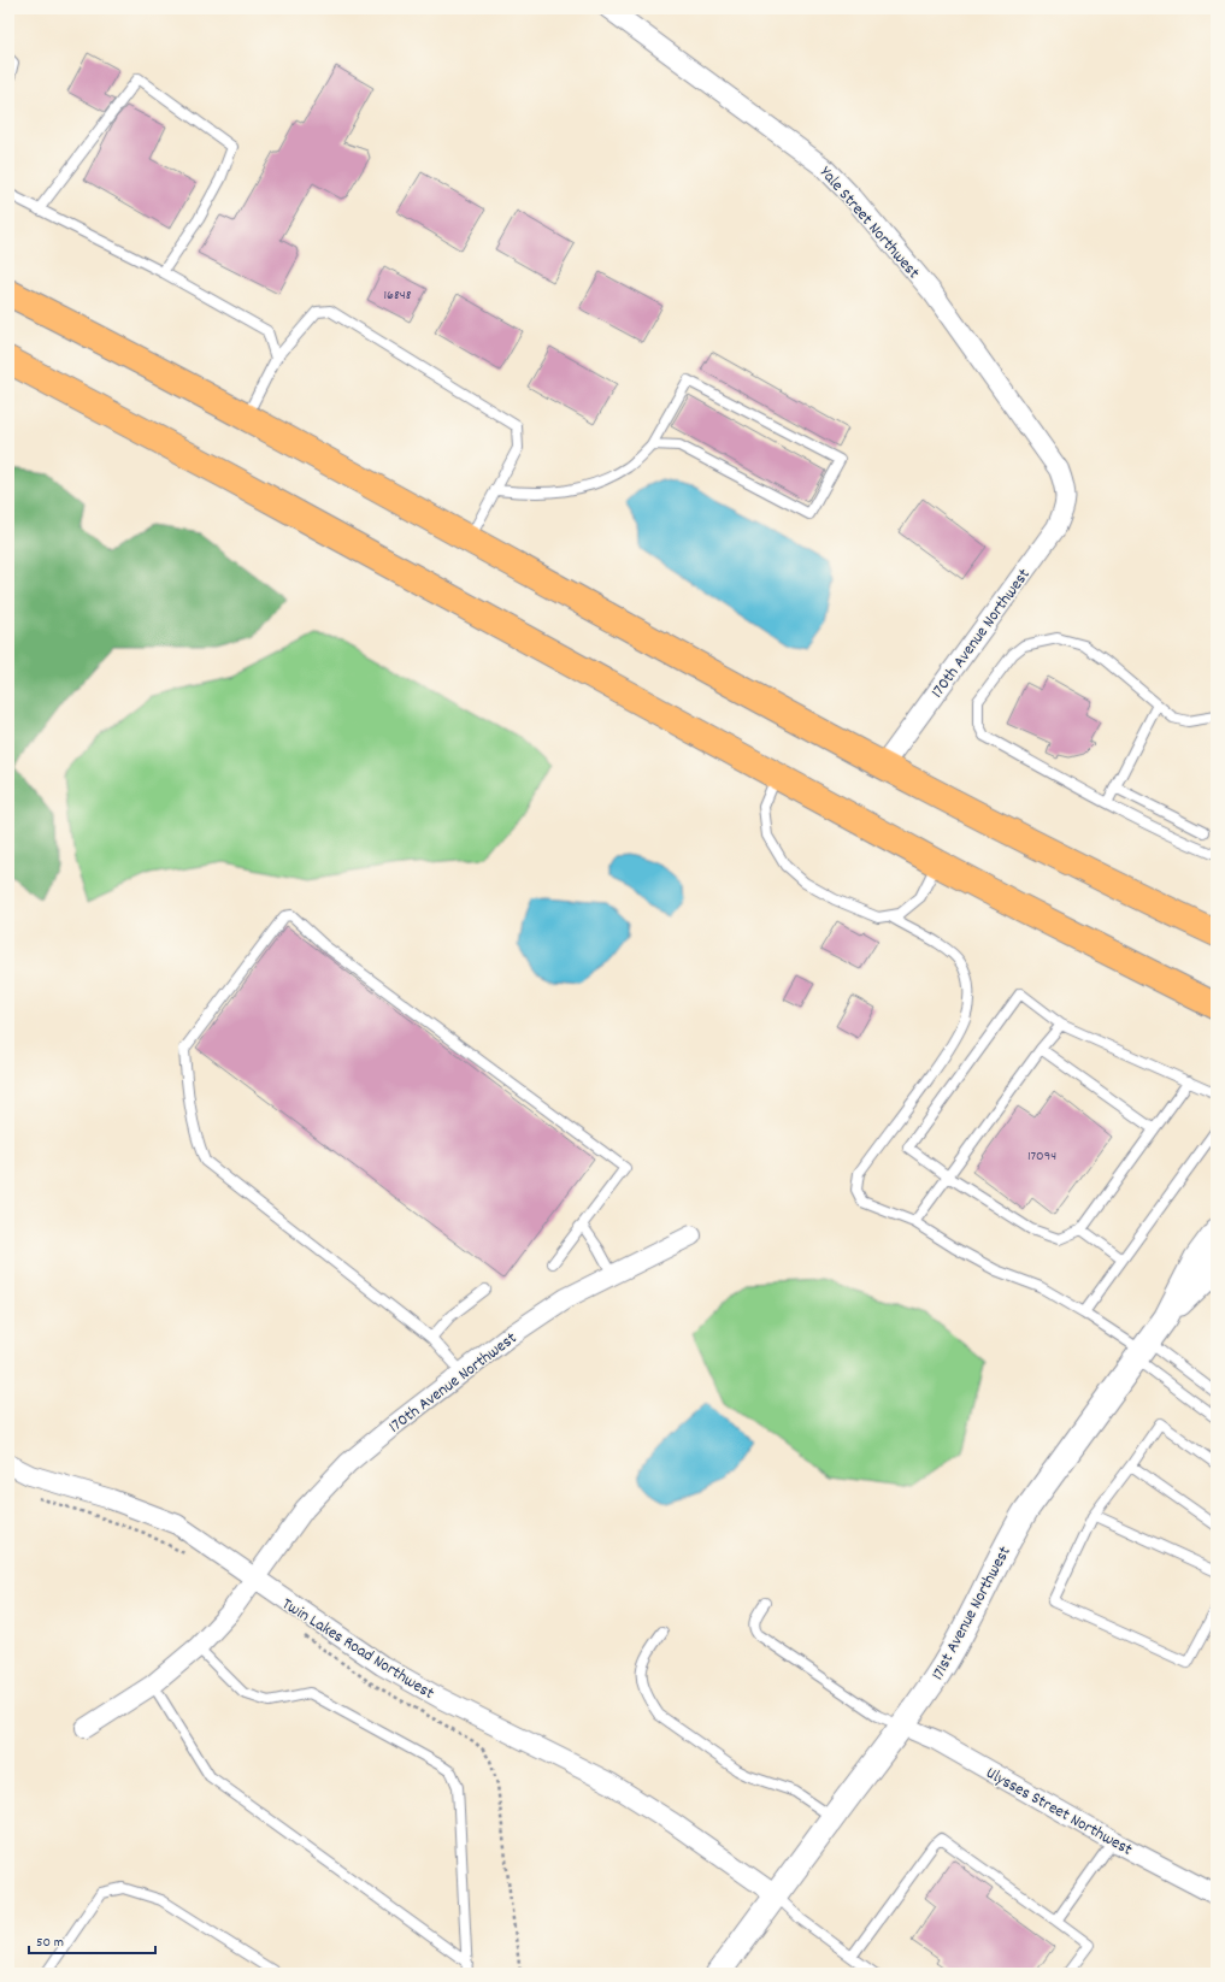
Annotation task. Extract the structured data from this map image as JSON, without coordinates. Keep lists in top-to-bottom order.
{
  "streets": {
    "street": [
      "Yale Street Northwest",
      "170th Avenue Northwest",
      "171st Avenue Northwest",
      "Twin Lakes Road Northwest",
      "Ulysses Street Northwest"
    ]
  },
  "crossings": [
    ["Yale Street Northwest", "170th Avenue Northwest"],
    ["170th Avenue Northwest", "Twin Lakes Road Northwest"],
    ["171st Avenue Northwest", "Twin Lakes Road Northwest"],
    ["171st Avenue Northwest", "Ulysses Street Northwest"]
  ],
  "house_numbers": ["16848", "17094"],
  "scale_bar": "50 m"
}
